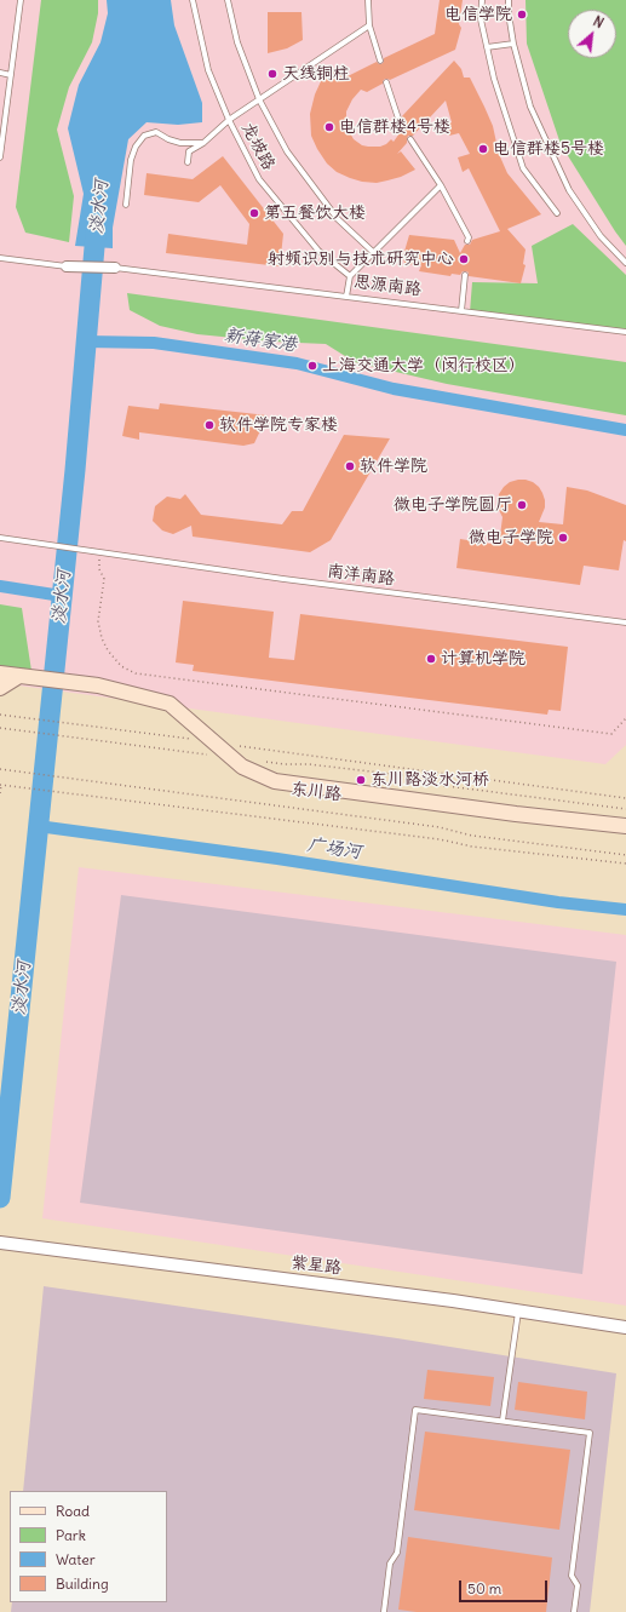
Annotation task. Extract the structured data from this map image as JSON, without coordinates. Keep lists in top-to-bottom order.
{
  "streets": {
    "main road": ["东川路"],
    "street": ["思源南路", "紫星路"],
    "lane": ["龙坡路", "南洋南路"]
  },
  "water": ["淡水河", "新蒋家港", "广场河"],
  "places": [
    "电信学院",
    "天线铜柱",
    "电信群楼4号楼",
    "电信群楼5号楼",
    "第五餐饮大楼",
    "射频识别与技术研究中心",
    "上海交通大学（闵行校区）",
    "软件学院专家楼",
    "软件学院",
    "微电子学院圆厅",
    "微电子学院",
    "计算机学院",
    "东川路淡水河桥"
  ],
  "legend": [
    "Road",
    "Park",
    "Water",
    "Building"
  ],
  "scale_bar": "50 m",
  "north": "top right"
}
